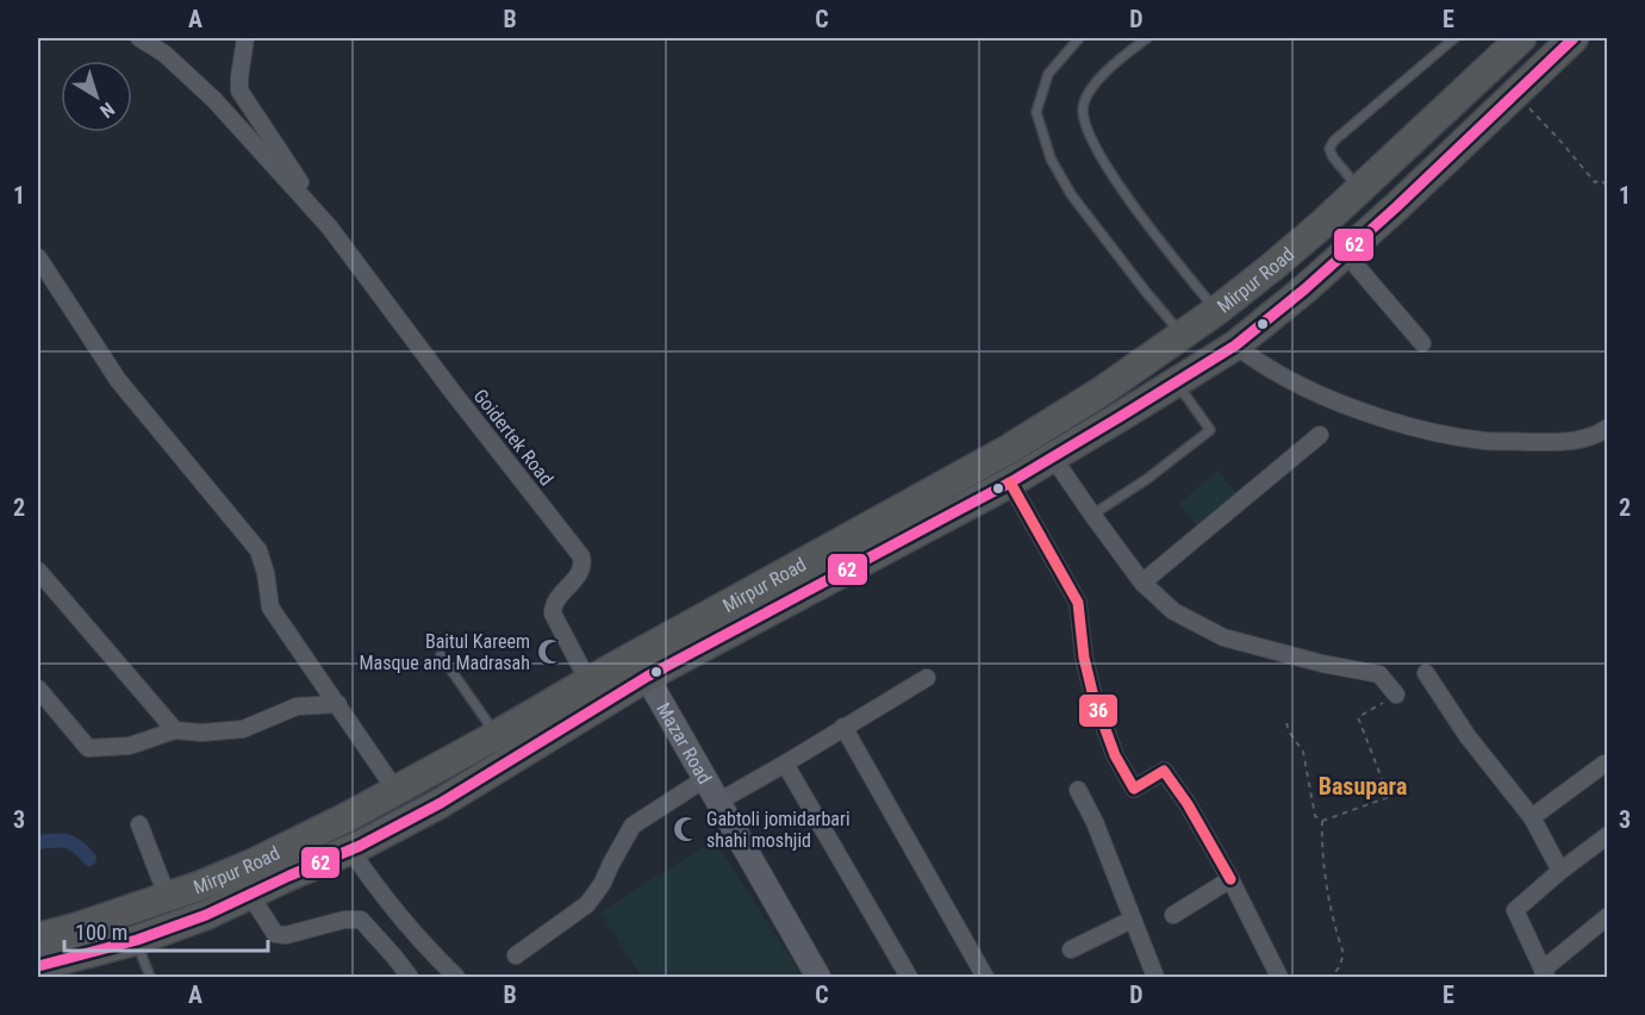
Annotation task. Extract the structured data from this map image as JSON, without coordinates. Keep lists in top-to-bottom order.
{
  "streets": {
    "highway": ["Mirpur Road"],
    "main road": ["Mazar Road"],
    "street": ["Goidertek Road"]
  },
  "crossings": [
    ["Mirpur Road", "Goidertek Road"],
    ["Mirpur Road", "Mazar Road"]
  ],
  "districts": ["Basupara"],
  "places": {
    "mosque": ["Baitul Kareem Masque and Madrasah", "Gabtoli jomidarbari shahi moshjid"]
  },
  "lines": ["transit line 62", "transit line 36"],
  "scale_bar": "100 m",
  "north": "bottom right",
  "grid": {
    "columns": [
      "A",
      "B",
      "C",
      "D",
      "E"
    ],
    "rows": ["1", "2", "3"]
  }
}
